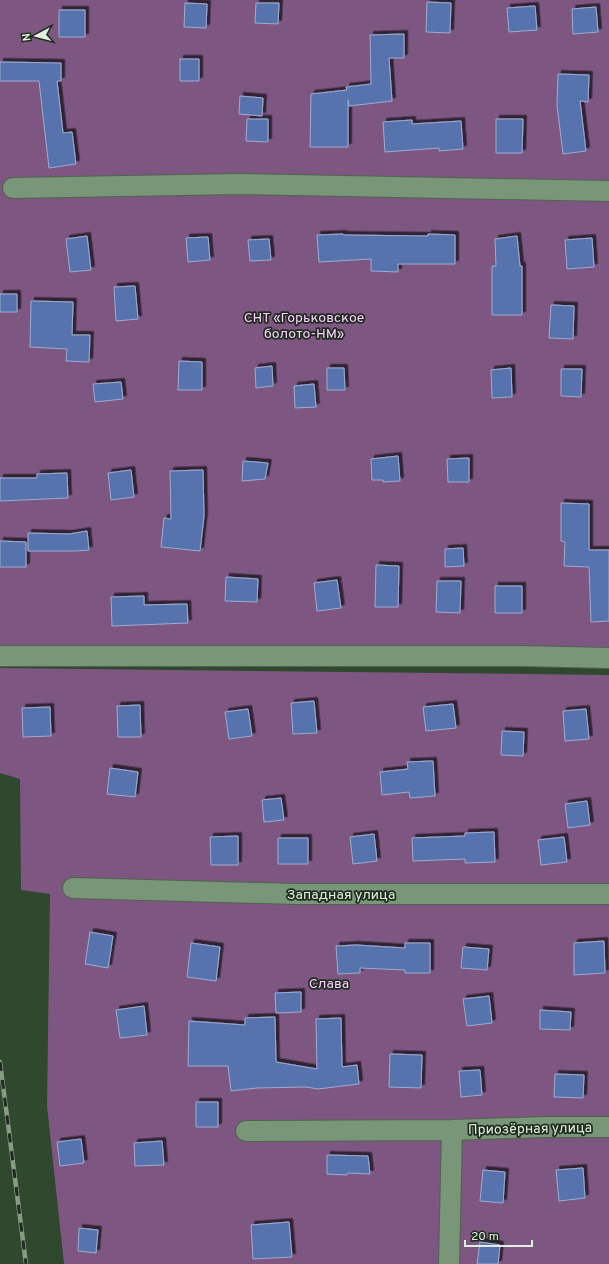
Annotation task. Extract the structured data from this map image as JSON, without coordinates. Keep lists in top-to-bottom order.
{
  "streets": {
    "street": ["Западная улица", "Приозёрная улица"]
  },
  "parks": ["СНТ «Горьковское болото-НМ»", "Слава"],
  "scale_bar": "20 m",
  "north": "left"
}
